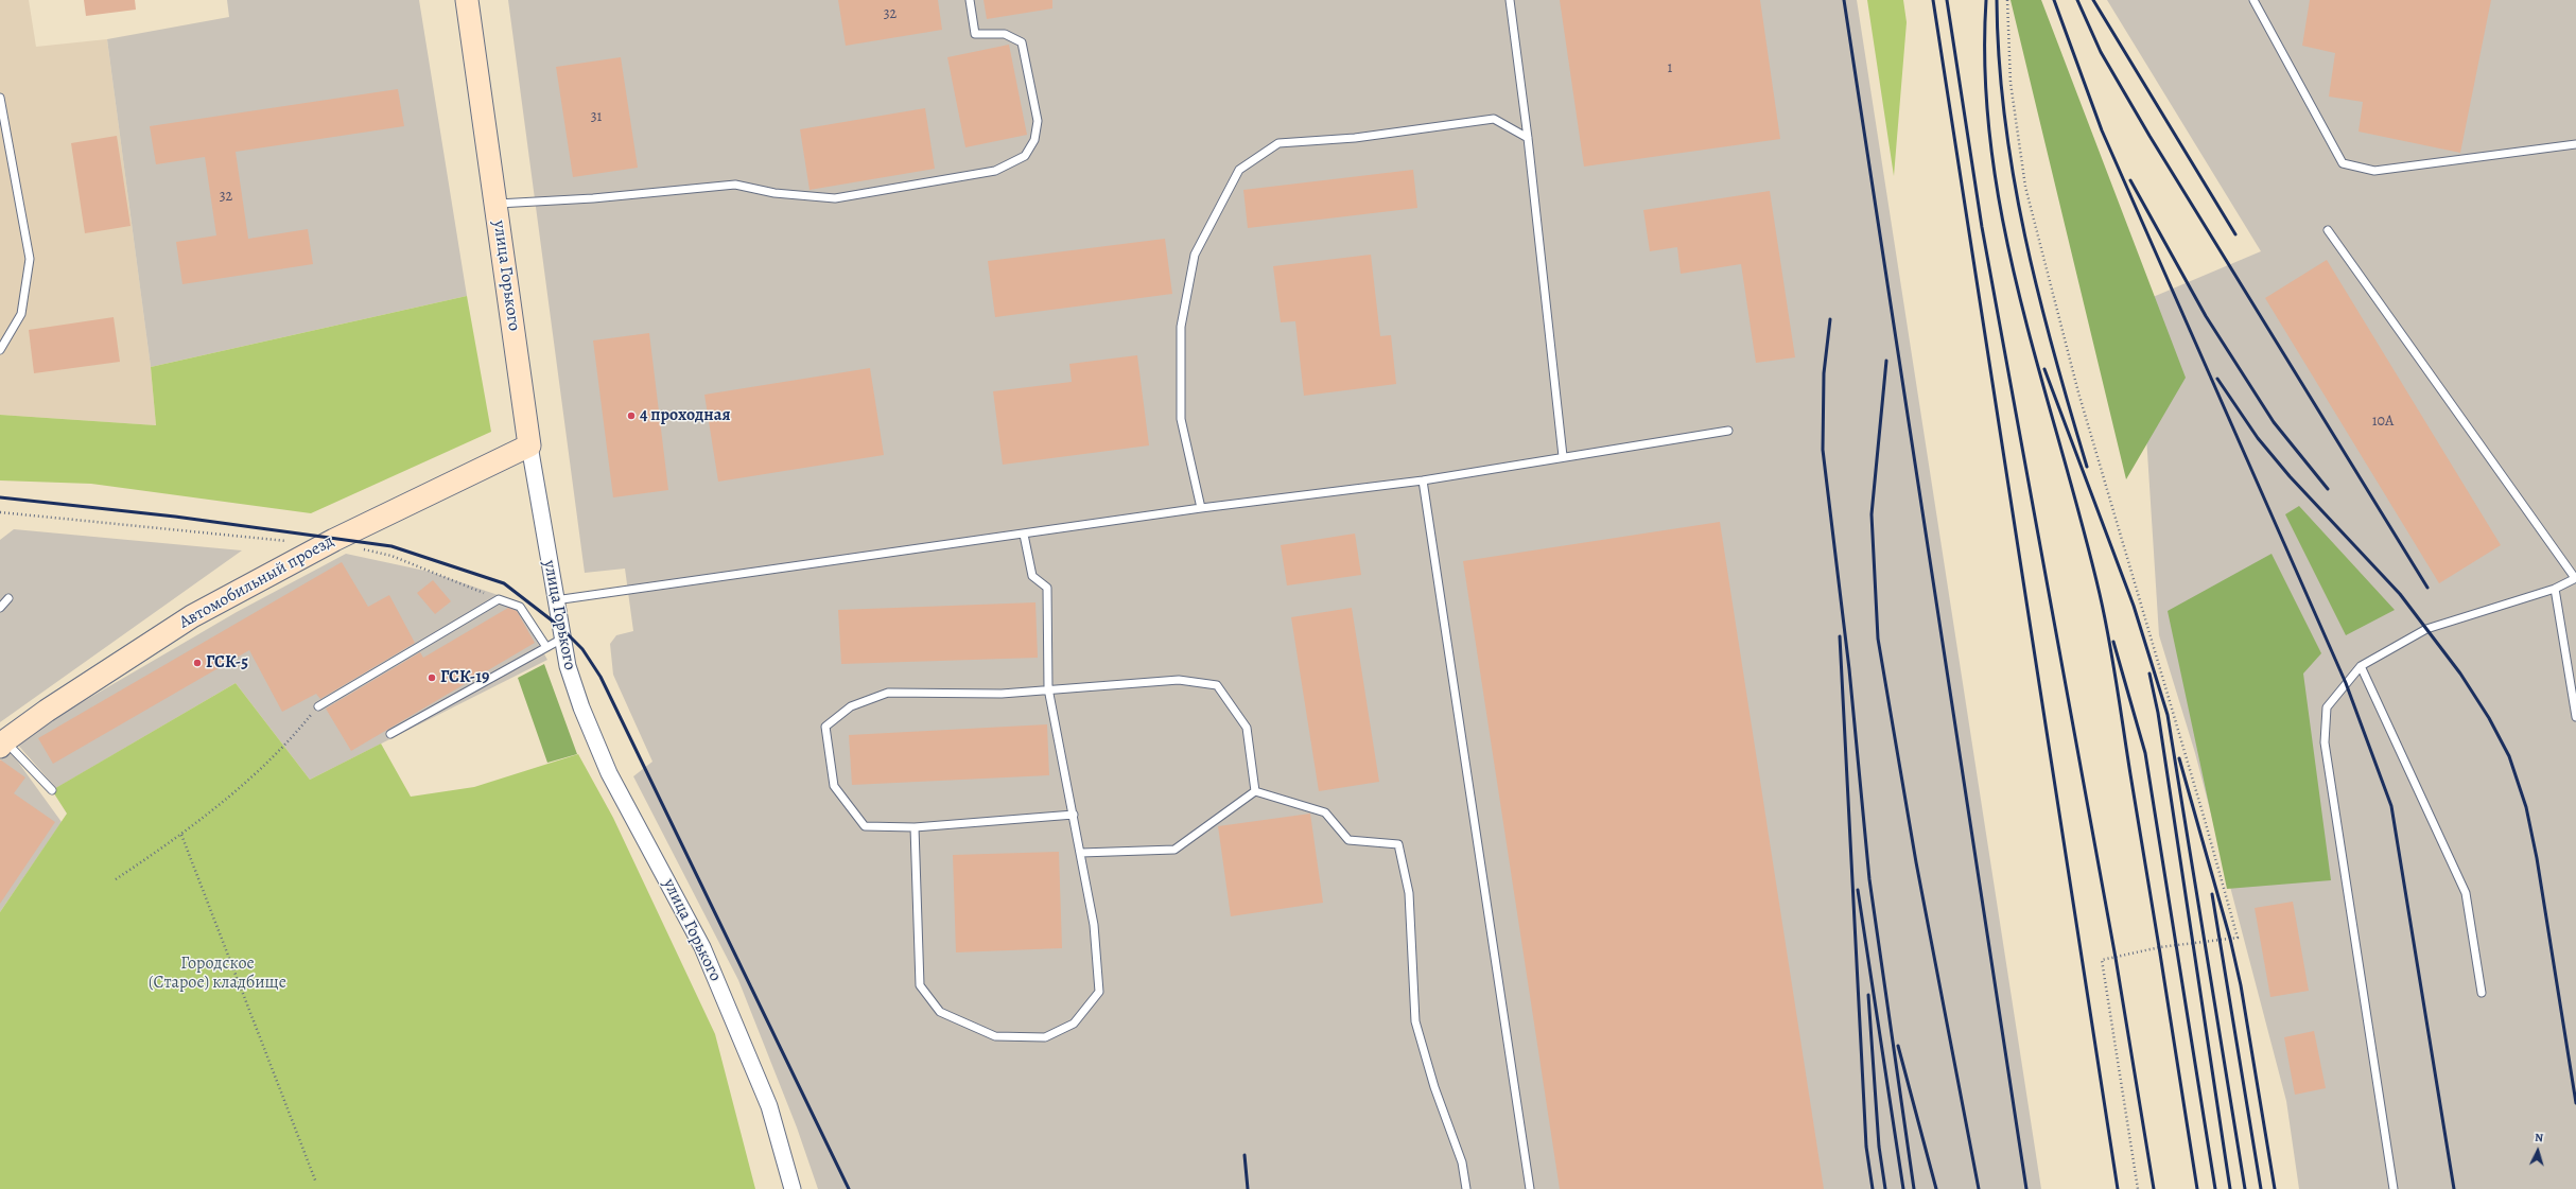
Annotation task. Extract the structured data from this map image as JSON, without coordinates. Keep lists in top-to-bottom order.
{
  "streets": {
    "main road": ["улица Горького", "Автомобильный проезд"]
  },
  "crossings": [
    ["улица Горького", "Автомобильный проезд"]
  ],
  "parks": ["Городское (Старое) кладбище"],
  "places": ["4 проходная", "ГСК-5", "ГСК-19"],
  "house_numbers": [
    "32",
    "1",
    "31",
    "32",
    "10А"
  ],
  "north": "top"
}
